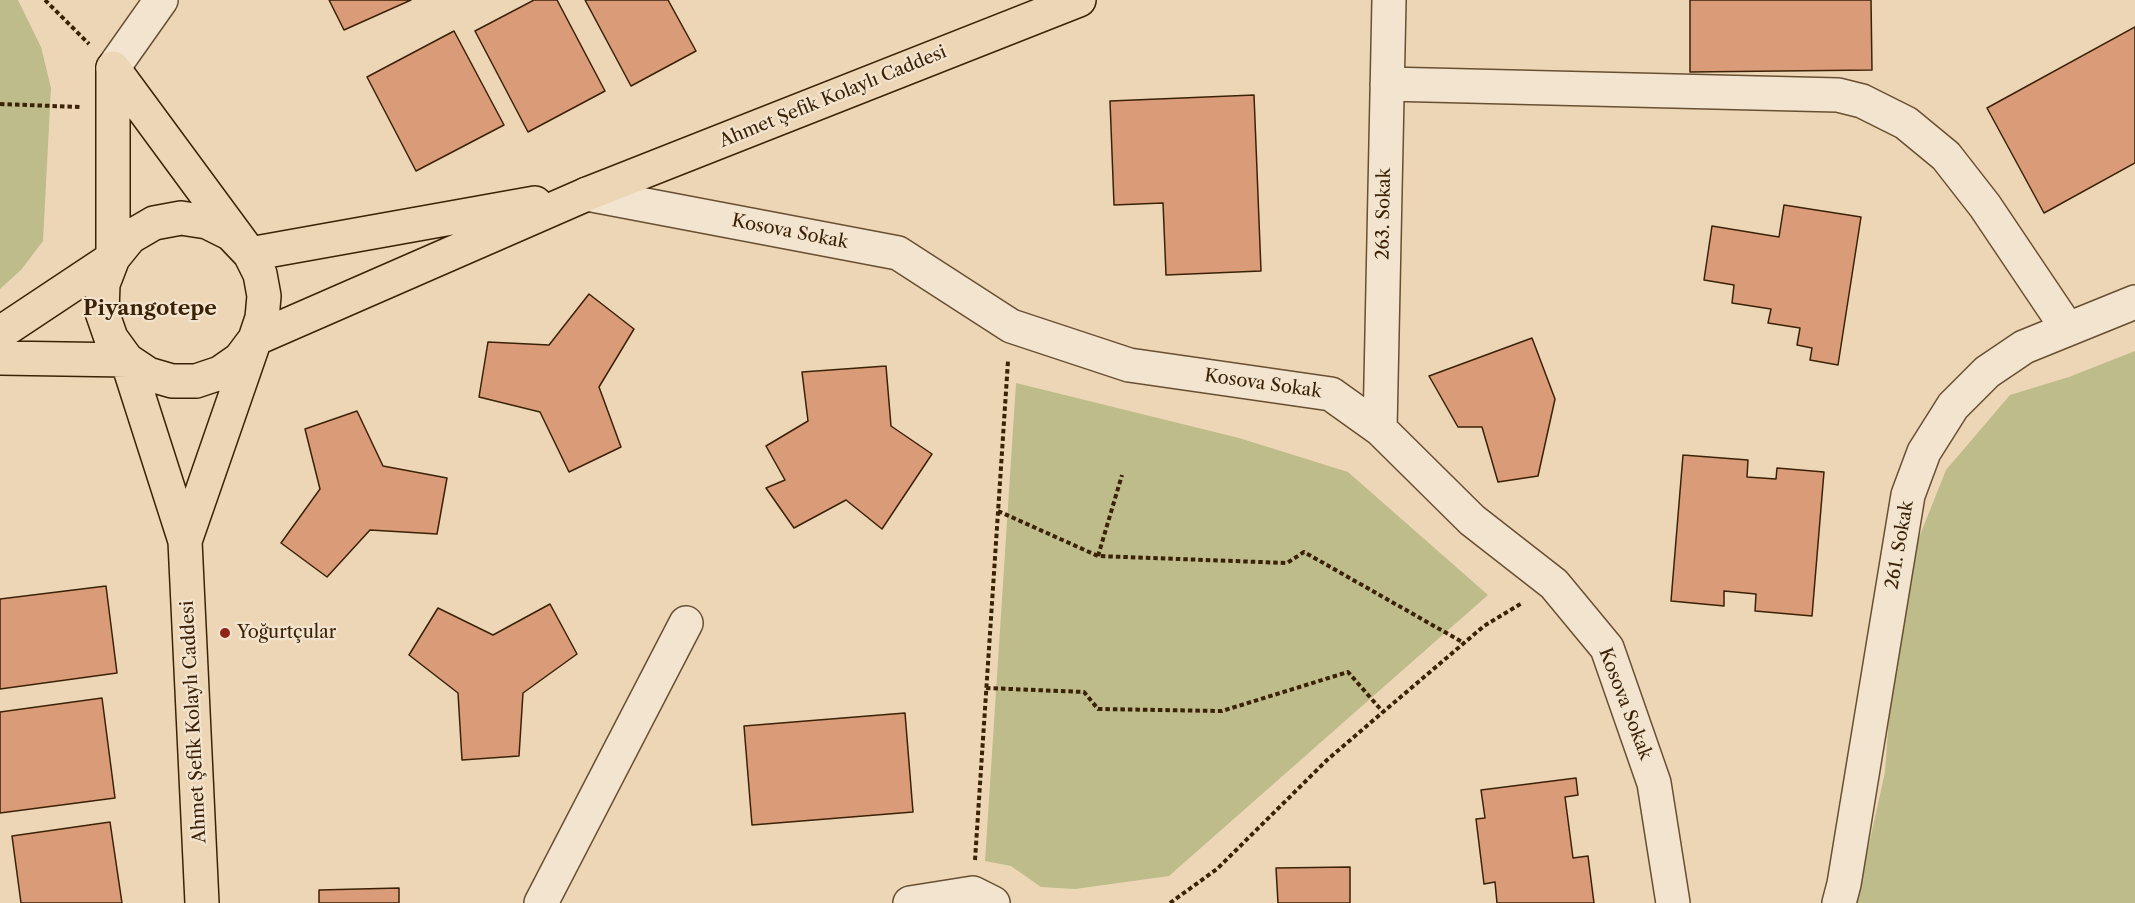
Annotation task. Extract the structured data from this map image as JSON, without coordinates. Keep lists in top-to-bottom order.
{
  "streets": {
    "main road": ["Ahmet Şefik Kolaylı Caddesi"],
    "street": ["263. Sokak", "Kosova Sokak", "261. Sokak"]
  },
  "crossings": [
    ["Ahmet Şefik Kolaylı Caddesi", "Kosova Sokak"],
    ["263. Sokak", "Kosova Sokak"]
  ],
  "districts": ["Piyangotepe"],
  "places": ["Yoğurtçular"]
}
